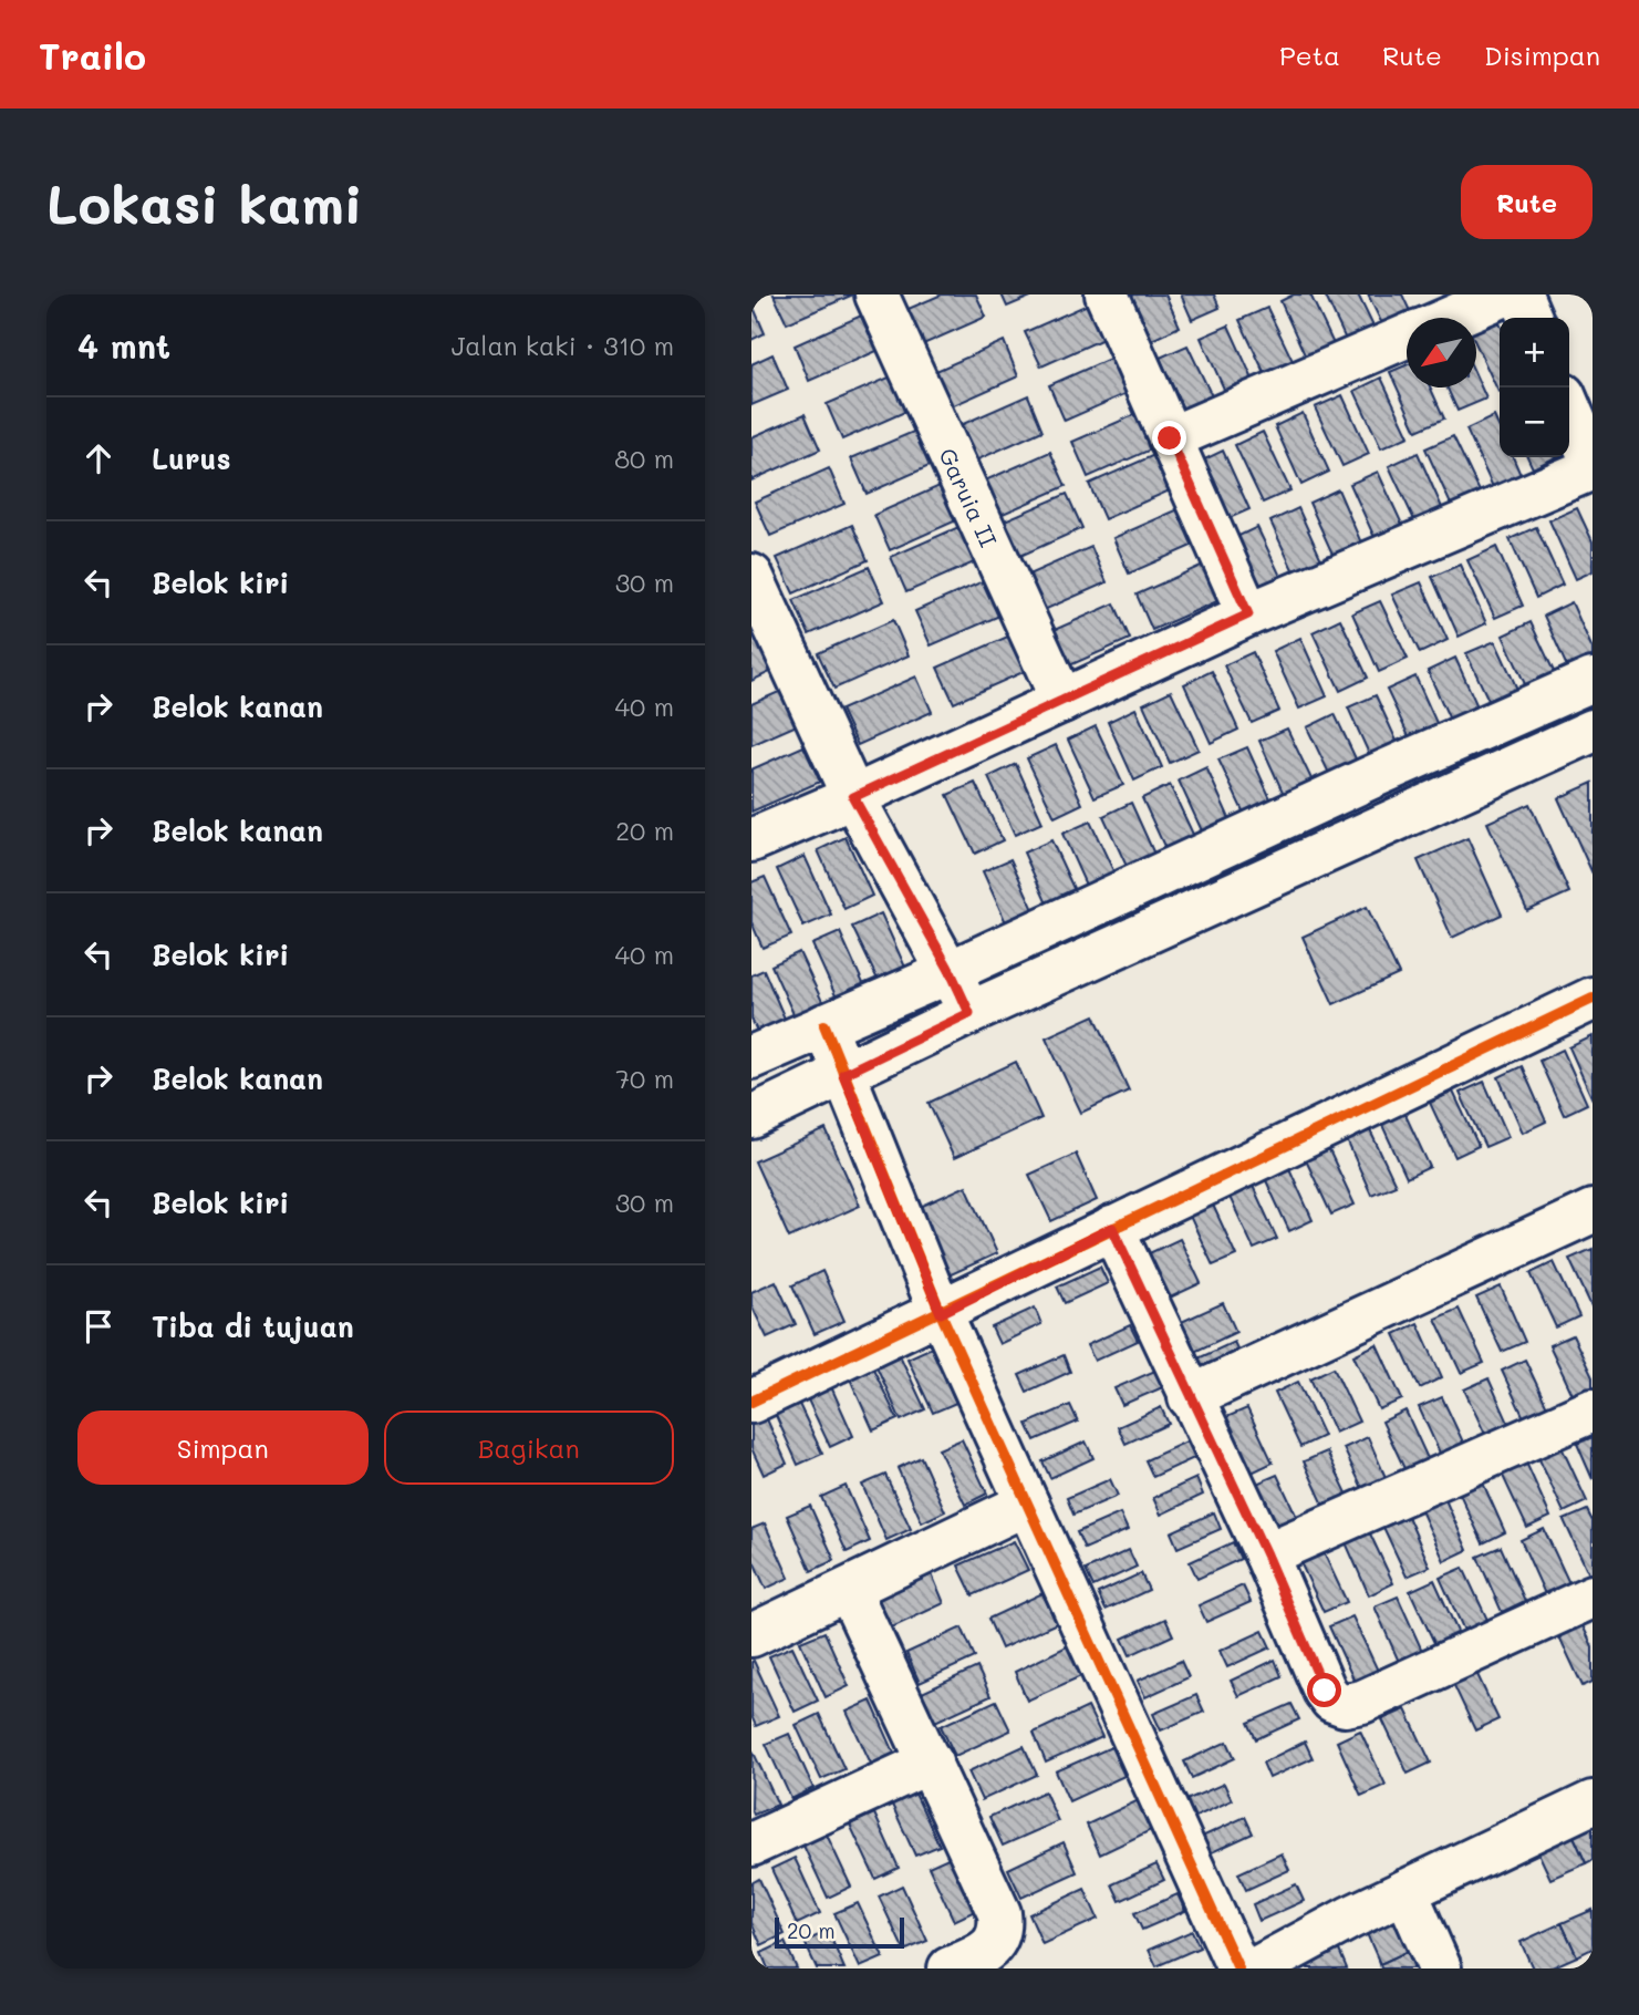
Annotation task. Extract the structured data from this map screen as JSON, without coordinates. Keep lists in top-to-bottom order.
{
  "streets": {
    "street": ["Garuia II"]
  },
  "scale_bar": "20 m",
  "north": "bottom left",
  "page": {
    "header": "Trailo",
    "nav": ["Peta", "Rute", "Disimpan"],
    "buttons": [
      "Rute",
      ["Simpan", "Bagikan"]
    ],
    "title": "Lokasi kami",
    "heading": ["4 mnt", "Jalan kaki · 310 m"],
    "map_buttons": ["+", "−"],
    "list": [
      ["Lurus", "80 m"],
      ["Belok kiri", "30 m"],
      ["Belok kanan", "40 m"],
      ["Belok kanan", "20 m"],
      ["Belok kiri", "40 m"],
      ["Belok kanan", "70 m"],
      ["Belok kiri", "30 m"],
      "Tiba di tujuan"
    ],
    "scale": "20 m"
  }
}
